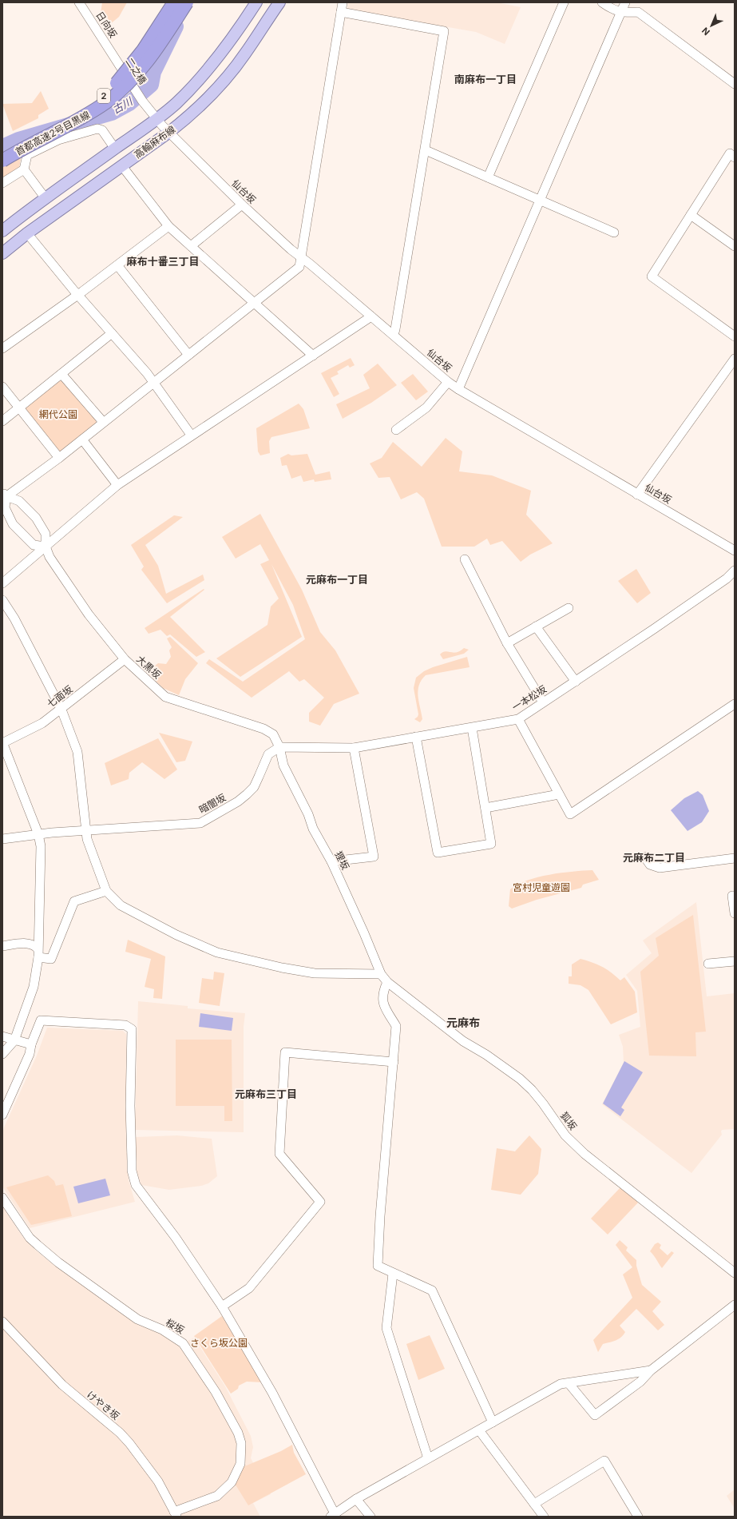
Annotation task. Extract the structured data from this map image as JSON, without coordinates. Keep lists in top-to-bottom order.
{
  "streets": {
    "highway": ["2", "首都高速2号目黒線"],
    "main road": ["高輪麻布線"],
    "street": [
      "日向坂",
      "二之橋",
      "仙台坂",
      "大黒坂",
      "七面坂",
      "一本松坂",
      "暗闇坂",
      "狸坂",
      "狐坂",
      "桜坂",
      "けやき坂"
    ]
  },
  "crossings": [
    ["日向坂", "二之橋"],
    ["二之橋", "高輪麻布線"],
    ["二之橋", "仙台坂"],
    ["高輪麻布線", "仙台坂"],
    ["大黒坂", "七面坂"],
    ["大黒坂", "一本松坂"],
    ["一本松坂", "暗闇坂"],
    ["一本松坂", "狸坂"],
    ["暗闇坂", "狸坂"],
    ["狸坂", "狐坂"],
    ["桜坂", "けやき坂"]
  ],
  "districts": [
    "南麻布一丁目",
    "麻布十番三丁目",
    "元麻布一丁目",
    "元麻布二丁目",
    "元麻布",
    "元麻布三丁目"
  ],
  "water": ["古川"],
  "parks": ["網代公園", "宮村児童遊園", "さくら坂公園"],
  "north": "bottom left"
}
